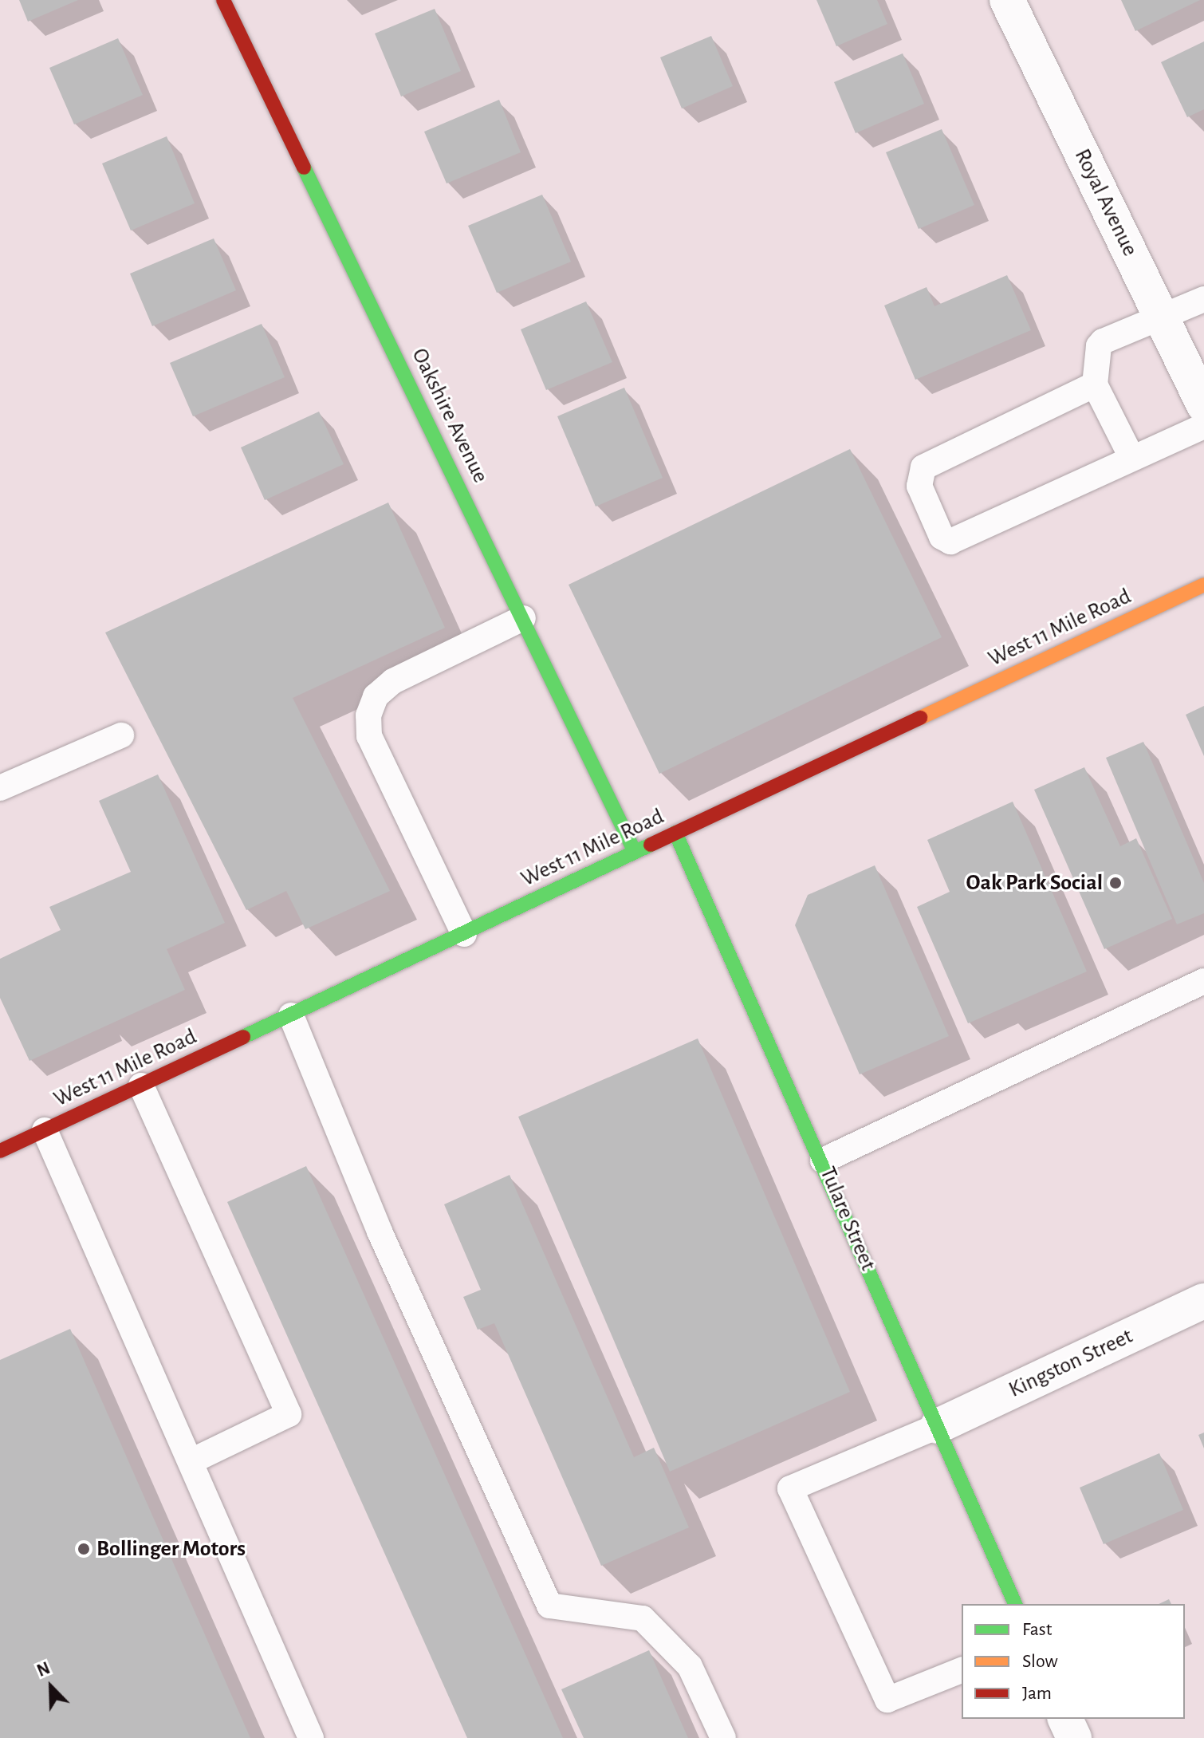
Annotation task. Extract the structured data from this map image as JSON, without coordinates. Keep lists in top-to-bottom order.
{
  "streets": {
    "street": [
      "Royal Avenue",
      "Oakshire Avenue",
      "West 11 Mile Road",
      "Tulare Street",
      "Kingston Street"
    ]
  },
  "crossings": [
    ["Oakshire Avenue", "West 11 Mile Road"],
    ["West 11 Mile Road", "Tulare Street"],
    ["Tulare Street", "Kingston Street"]
  ],
  "places": ["Oak Park Social", "Bollinger Motors"],
  "legend": ["Fast", "Slow", "Jam"],
  "north": "top left"
}
